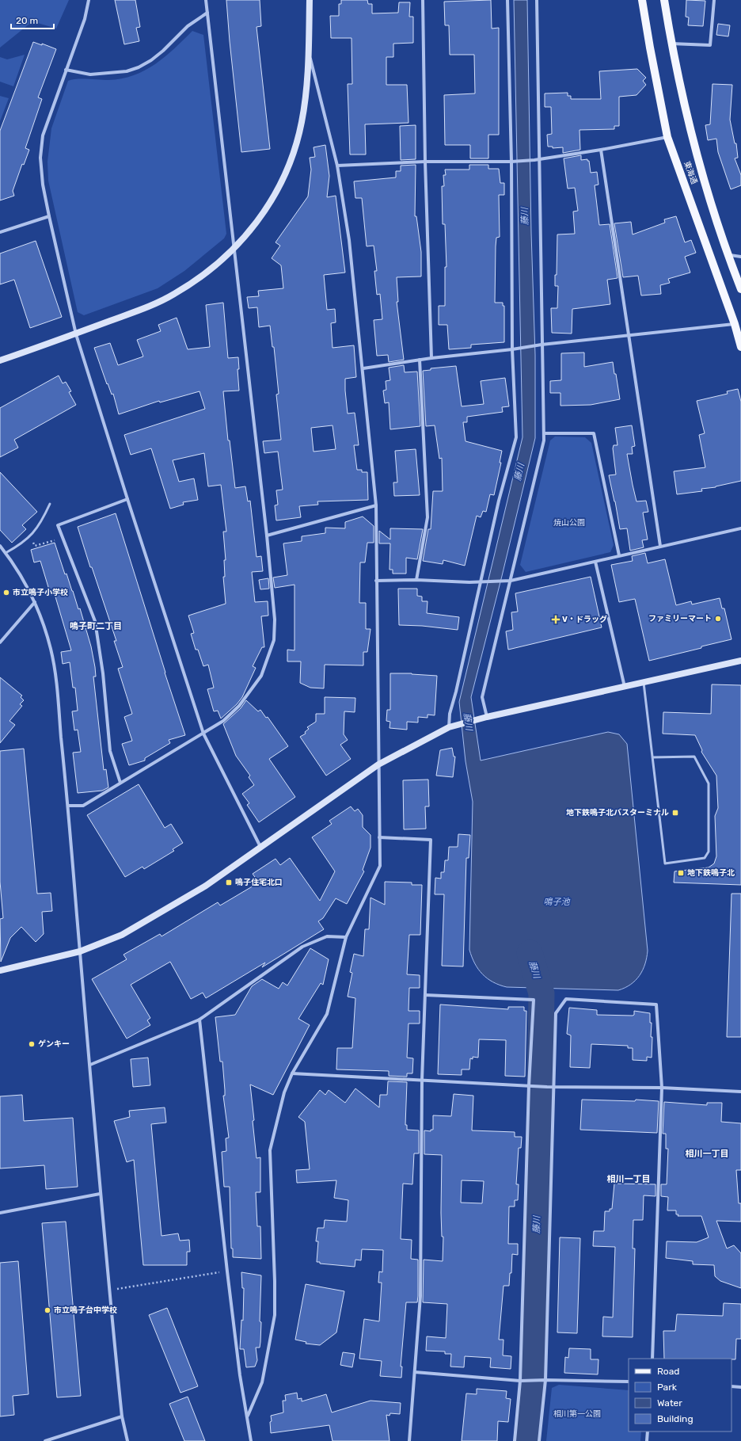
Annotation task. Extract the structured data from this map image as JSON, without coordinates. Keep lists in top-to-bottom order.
{
  "streets": {
    "main road": ["東海通"]
  },
  "districts": ["鳴子町二丁目", "相川一丁目", "相川一丁目"],
  "water": ["藤川", "鳴子池"],
  "parks": ["焼山公園", "相川第一公園"],
  "places": {
    "other": [
      "市立鳴子小学校",
      "ファミリーマート",
      "ゲンキー",
      "市立鳴子台中学校"
    ],
    "health": ["V・ドラッグ"],
    "transit": ["地下鉄鳴子北バスターミナル", "地下鉄鳴子北", "鳴子住宅北口"]
  },
  "legend": [
    "Road",
    "Park",
    "Water",
    "Building"
  ],
  "scale_bar": "20 m"
}
